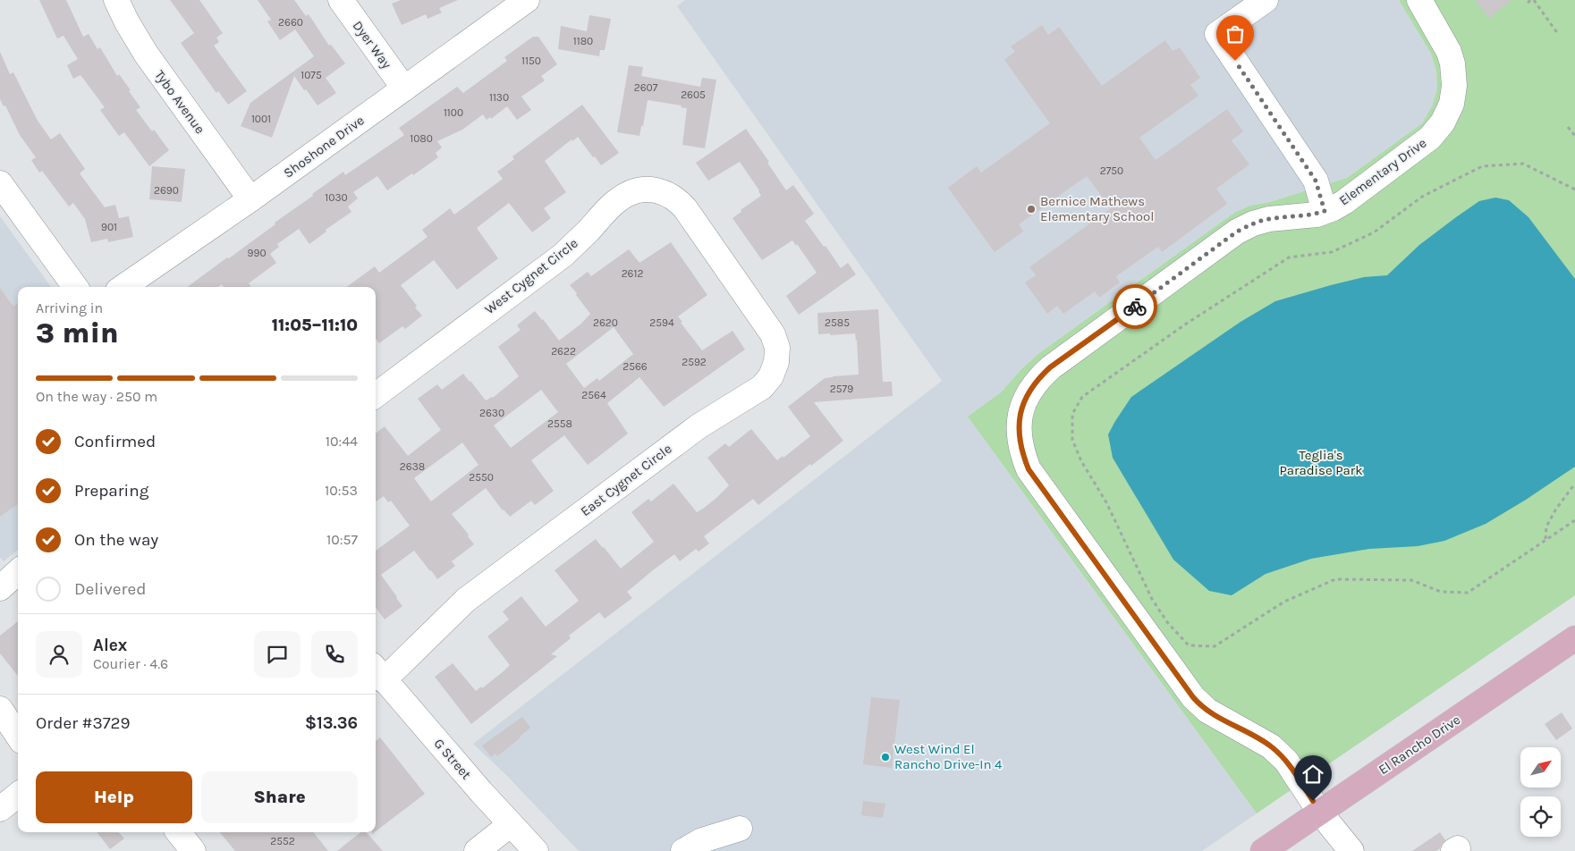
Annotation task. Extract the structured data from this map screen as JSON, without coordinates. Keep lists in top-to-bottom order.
{
  "streets": {
    "main road": ["El Rancho Drive"],
    "street": [
      "Dyer Way",
      "Tybo Avenue",
      "Shoshone Drive",
      "Elementary Drive",
      "West Cygnet Circle",
      "East Cygnet Circle",
      "G Street"
    ]
  },
  "crossings": [
    ["Dyer Way", "Shoshone Drive"],
    ["Tybo Avenue", "Shoshone Drive"],
    ["Elementary Drive", "El Rancho Drive"],
    ["West Cygnet Circle", "East Cygnet Circle"],
    ["East Cygnet Circle", "G Street"]
  ],
  "parks": ["Teglia's Paradise Park"],
  "places": ["Bernice Mathews Elementary School", "West Wind El Rancho Drive-In 4"],
  "house_numbers": [
    "2660",
    "1180",
    "1150",
    "1075",
    "2607",
    "2605",
    "1130",
    "1100",
    "1001",
    "1080",
    "2750",
    "2690",
    "1030",
    "901",
    "990",
    "2612",
    "2620",
    "2594",
    "2585",
    "2622",
    "2592",
    "2566",
    "2579",
    "2564",
    "2630",
    "2558",
    "2638",
    "2550",
    "2552"
  ],
  "north": "top right",
  "page": {
    "heading": ["3 min", "Arriving in", "11:05–11:10"],
    "panel": [
      "Alex",
      "Courier · 4.6",
      "Order #3729",
      "$13.36"
    ],
    "bar": "On the way · 250 m",
    "list": [
      ["Confirmed", "10:44"],
      ["Preparing", "10:53"],
      ["On the way", "10:57"],
      "Delivered"
    ],
    "buttons": ["Help", "Share"]
  }
}
